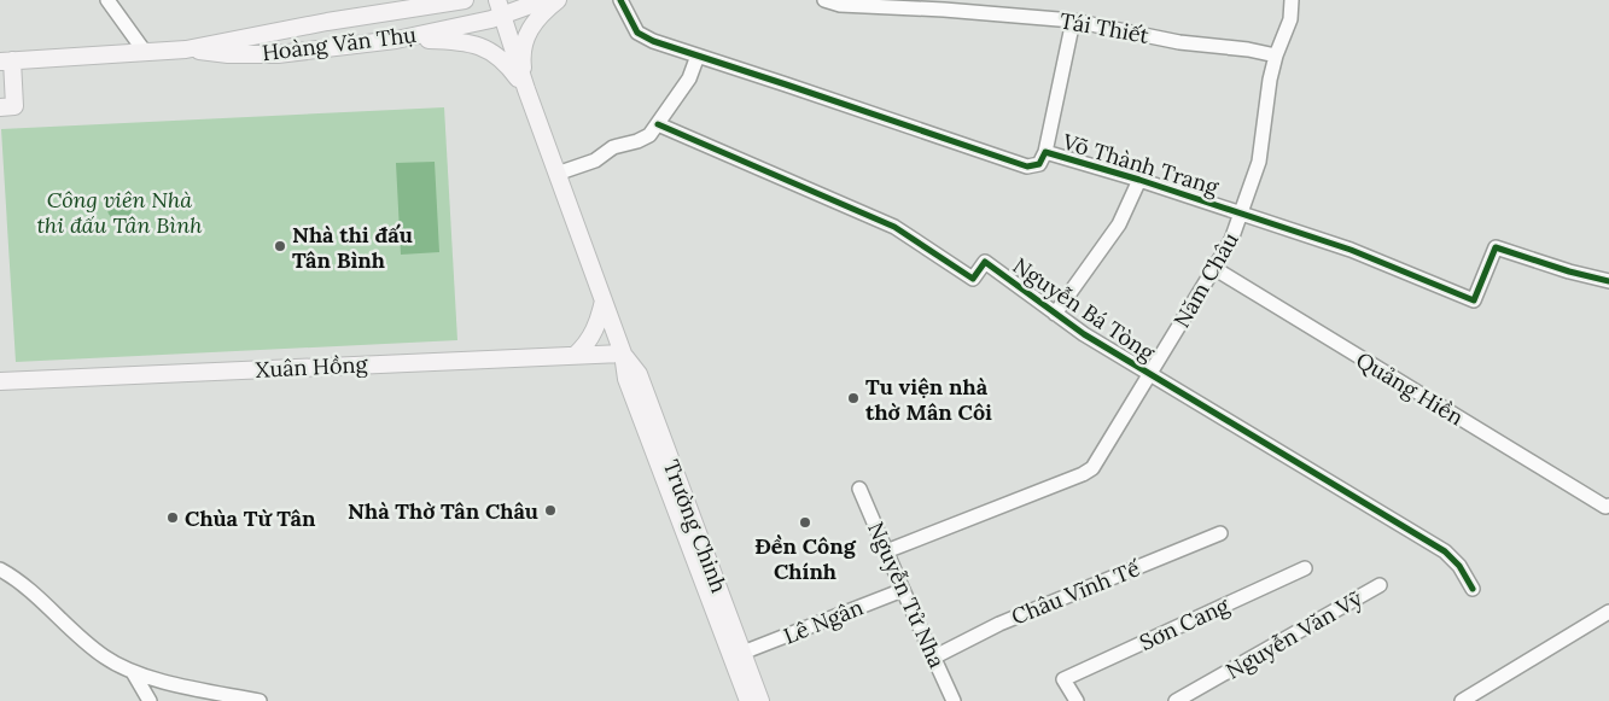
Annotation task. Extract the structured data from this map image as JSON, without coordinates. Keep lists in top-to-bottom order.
{
  "streets": {
    "main road": ["Hoàng Văn Thụ", "Xuân Hồng", "Trường Chinh"],
    "street": [
      "Tái Thiết",
      "Võ Thành Trang",
      "Năm Châu",
      "Nguyễn Bá Tòng",
      "Quảng Hiền",
      "Châu Vĩnh Tế",
      "Nguyễn Tử Nha",
      "Lê Ngân",
      "Sơn Cang",
      "Nguyễn Văn Vỹ"
    ]
  },
  "crossings": [
    ["Tái Thiết", "Năm Châu"],
    ["Hoàng Văn Thụ", "Trường Chinh"],
    ["Võ Thành Trang", "Năm Châu"],
    ["Năm Châu", "Nguyễn Bá Tòng"],
    ["Năm Châu", "Quảng Hiền"],
    ["Năm Châu", "Nguyễn Tử Nha"],
    ["Xuân Hồng", "Trường Chinh"],
    ["Trường Chinh", "Lê Ngân"],
    ["Châu Vĩnh Tế", "Nguyễn Tử Nha"],
    ["Nguyễn Tử Nha", "Lê Ngân"]
  ],
  "parks": ["Công viên Nhà thi đấu Tân Bình"],
  "places": [
    "Nhà thi đấu Tân Bình",
    "Tu viện nhà thờ Mân Côi",
    "Nhà Thờ Tân Châu",
    "Chùa Từ Tân",
    "Đền Công Chính"
  ]
}
